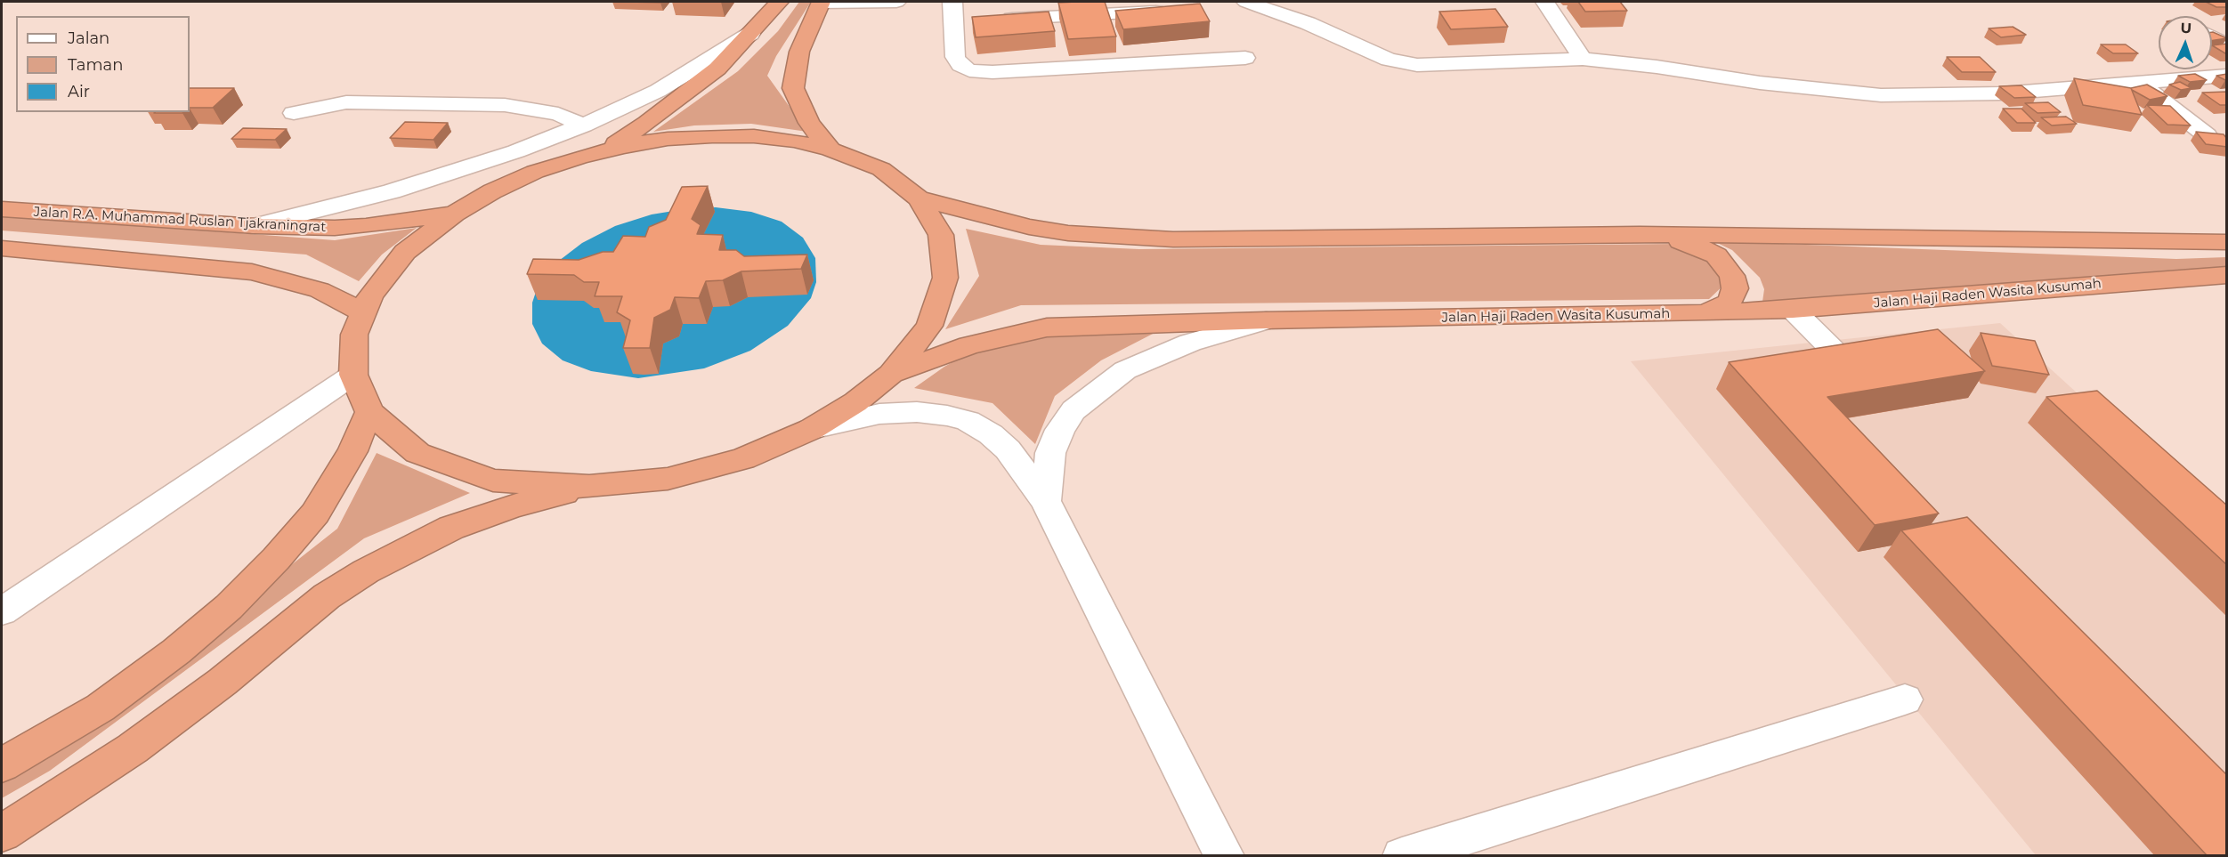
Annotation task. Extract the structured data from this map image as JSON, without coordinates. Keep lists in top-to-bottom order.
{
  "streets": {
    "highway": ["Jalan R.A. Muhammad Ruslan Tjakraningrat", "Jalan Haji Raden Wasita Kusumah"]
  },
  "legend": ["Jalan", "Taman", "Air"],
  "north": "top"
}
